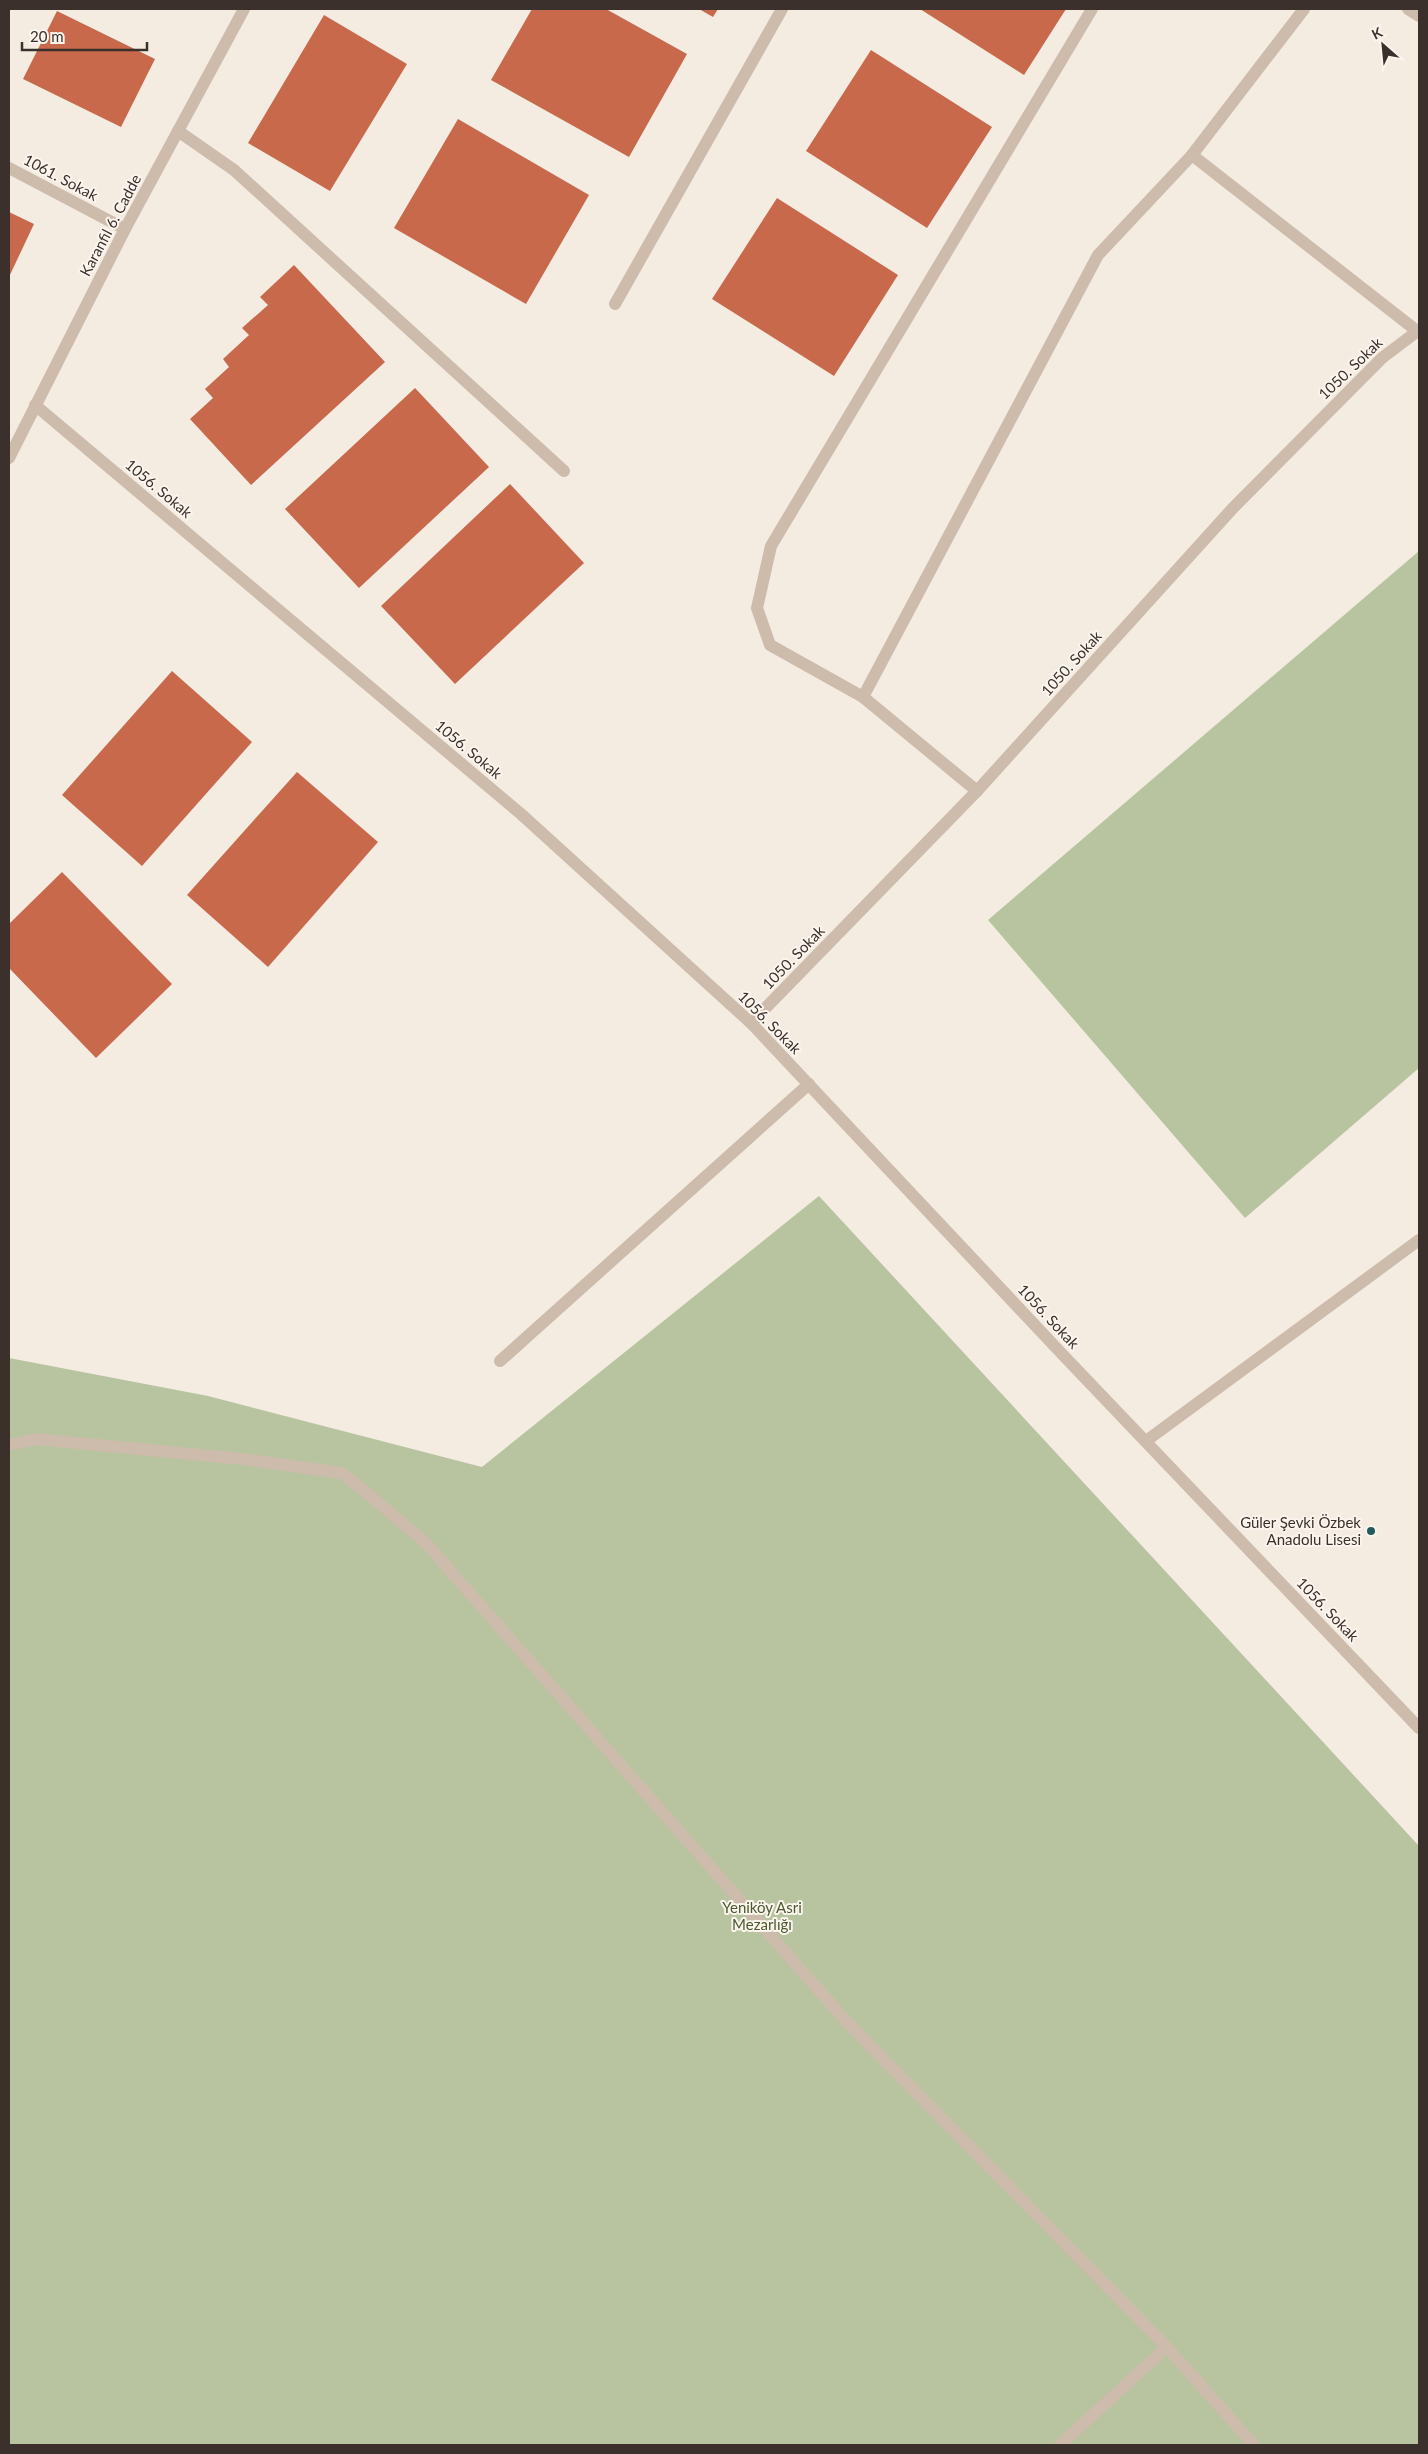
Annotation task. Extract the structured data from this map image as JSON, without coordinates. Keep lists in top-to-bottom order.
{
  "streets": {
    "street": [
      "1061. Sokak",
      "Karanfil 6. Cadde",
      "1050. Sokak",
      "1056. Sokak"
    ]
  },
  "crossings": [
    ["1061. Sokak", "Karanfil 6. Cadde"],
    ["Karanfil 6. Cadde", "1056. Sokak"],
    ["1050. Sokak", "1056. Sokak"]
  ],
  "parks": ["Yeniköy Asri Mezarlığı"],
  "places": ["Güler Şevki Özbek Anadolu Lisesi"],
  "scale_bar": "20 m",
  "north": "top left"
}
